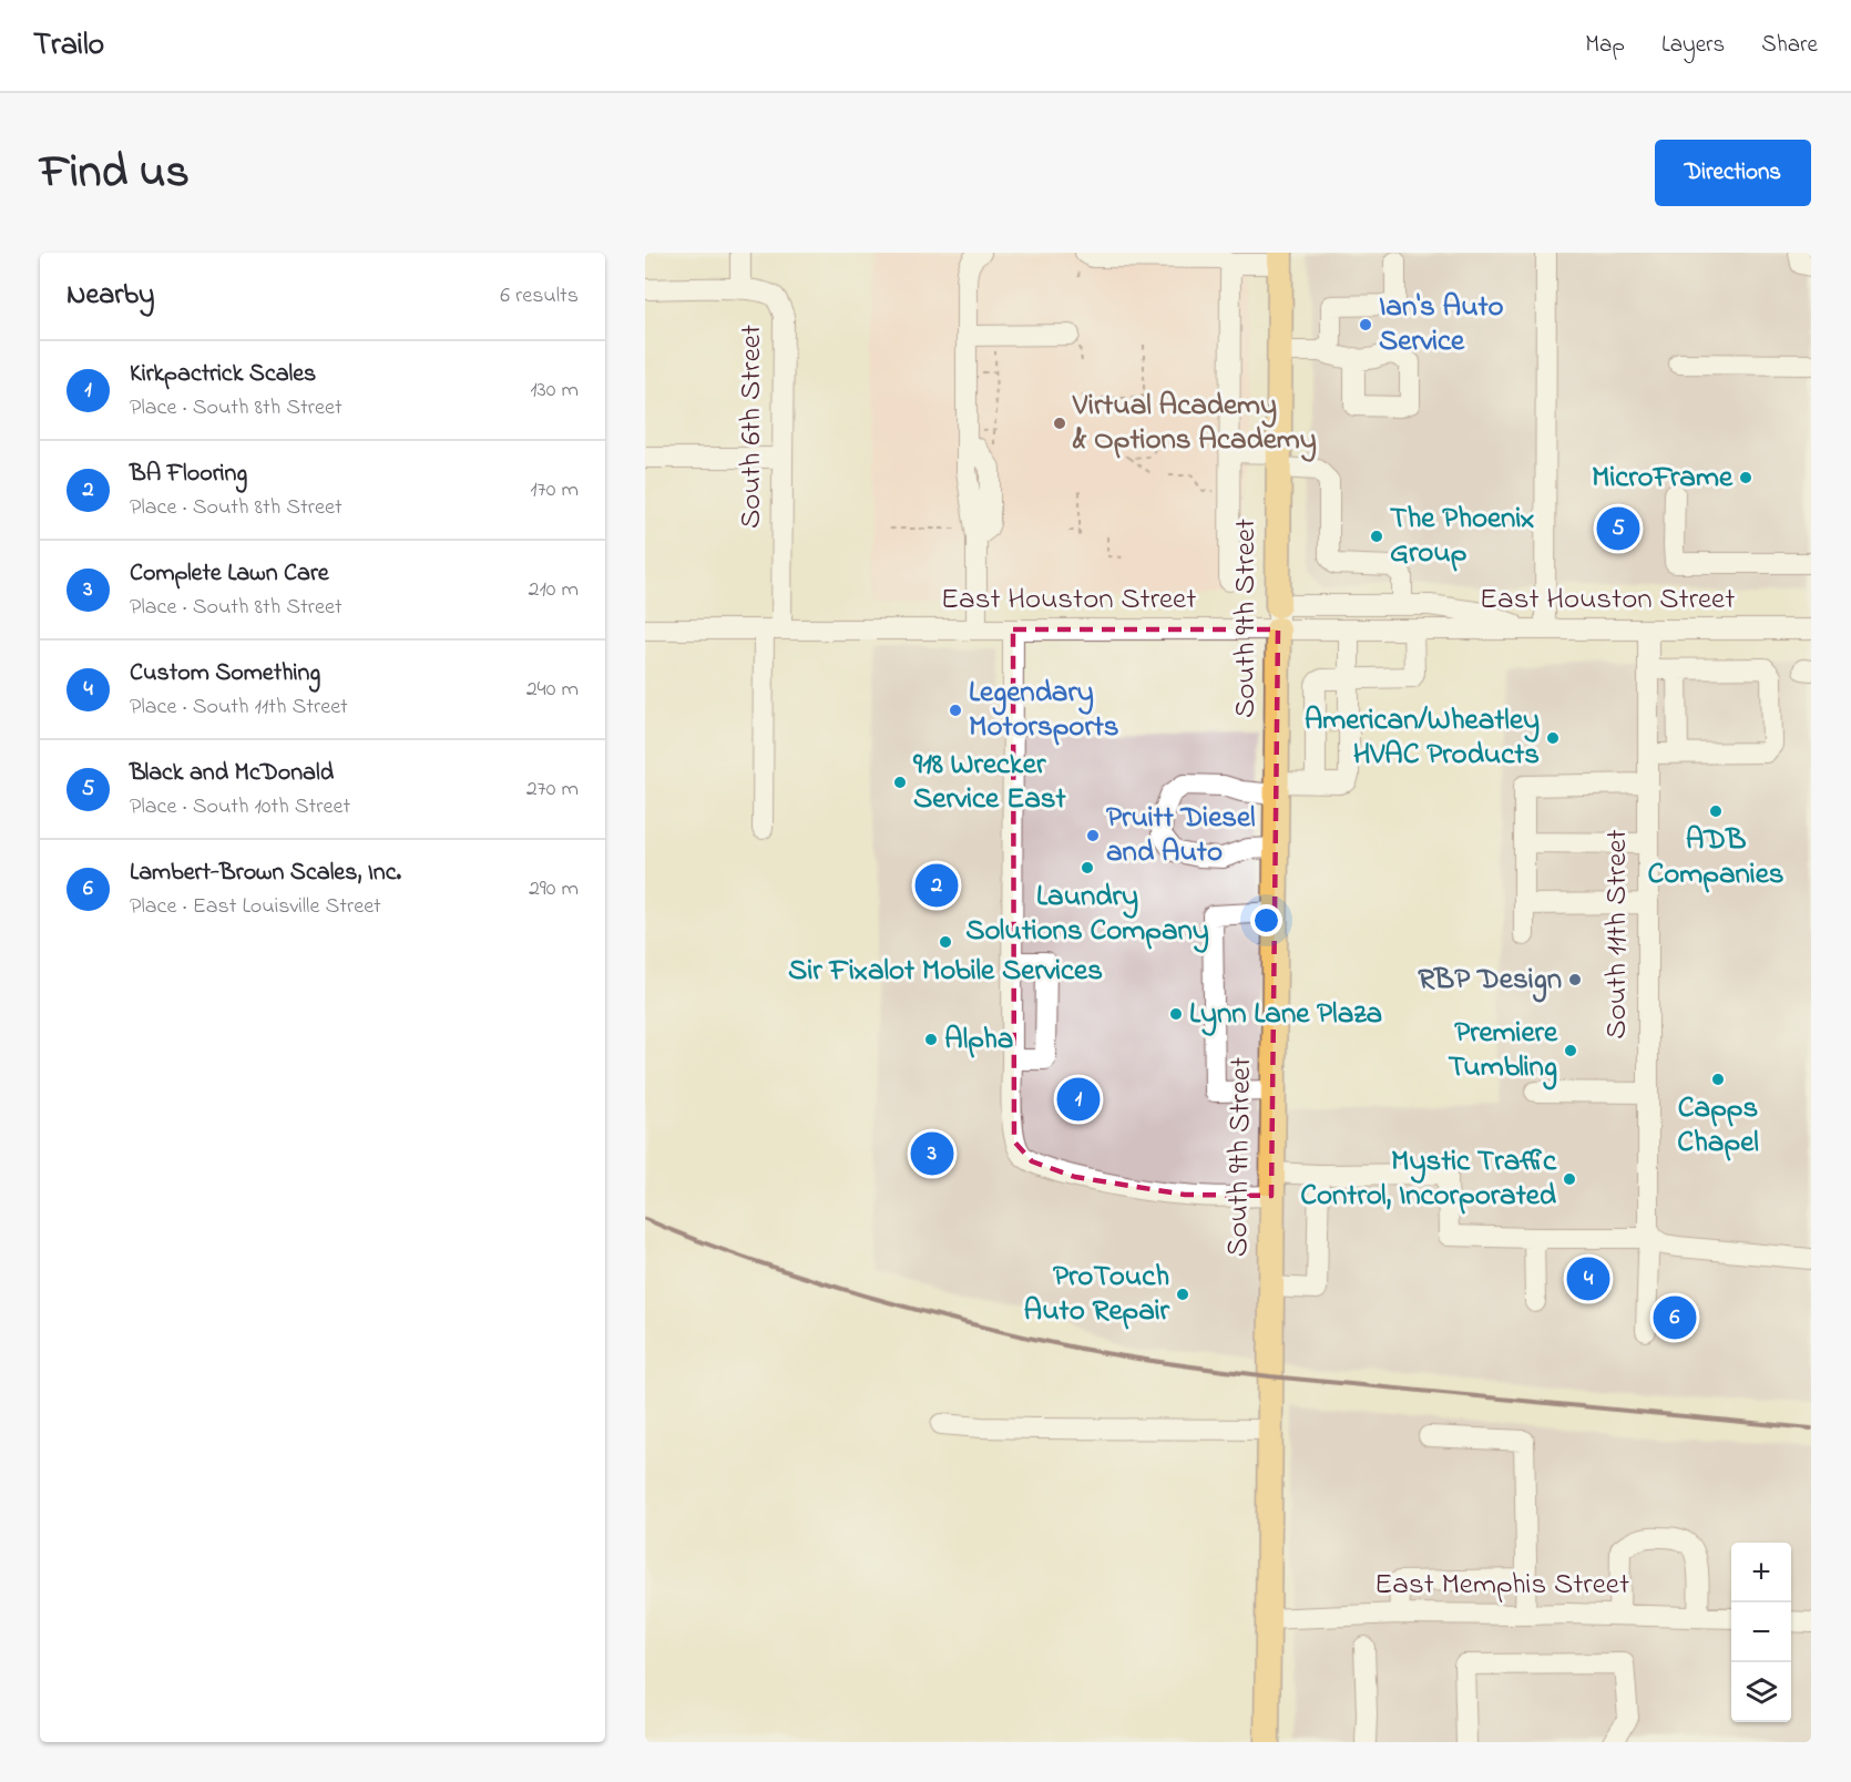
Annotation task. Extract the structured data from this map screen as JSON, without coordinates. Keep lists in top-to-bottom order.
{
  "streets": {
    "main road": ["South 9th Street"],
    "street": [
      "South 6th Street",
      "East Houston Street",
      "South 11th Street",
      "East Memphis Street"
    ]
  },
  "crossings": [
    ["South 6th Street", "East Houston Street"],
    ["East Houston Street", "South 9th Street"],
    ["East Houston Street", "South 11th Street"],
    ["South 9th Street", "East Memphis Street"]
  ],
  "places": [
    "Ian's Auto Service",
    "Virtual Academy & Options Academy",
    "MicroFrame",
    "The Phoenix Group",
    "Legendary Motorsports",
    "American/Wheatley HVAC Products",
    "918 Wrecker Service East",
    "ADB Companies",
    "Pruitt Diesel and Auto",
    "Laundry Solutions Company",
    "Sir Fixalot Mobile Services",
    "RBP Design",
    "Lynn Lane Plaza",
    "Alpha",
    "Premiere Tumbling",
    "Capps Chapel",
    "Mystic Traffic Control, Incorporated",
    "ProTouch Auto Repair"
  ],
  "page": {
    "header": "Trailo",
    "nav": ["Map", "Layers", "Share"],
    "title": "Find us",
    "buttons": "Directions",
    "heading": ["Nearby", "6 results"],
    "list": [
      {
        "mark": "1",
        "name": "Kirkpactrick Scales",
        "note": "Place · South 8th Street",
        "value": "130 m"
      },
      {
        "mark": "2",
        "name": "BA Flooring",
        "note": "Place · South 8th Street",
        "value": "170 m"
      },
      {
        "mark": "3",
        "name": "Complete Lawn Care",
        "note": "Place · South 8th Street",
        "value": "210 m"
      },
      {
        "mark": "4",
        "name": "Custom Something",
        "note": "Place · South 11th Street",
        "value": "240 m"
      },
      {
        "mark": "5",
        "name": "Black and McDonald",
        "note": "Place · South 10th Street",
        "value": "270 m"
      },
      {
        "mark": "6",
        "name": "Lambert-Brown Scales, Inc.",
        "note": "Place · East Louisville Street",
        "value": "290 m"
      }
    ],
    "pins": [
      "5",
      "2",
      "1",
      "3",
      "4",
      "6"
    ],
    "map_buttons": ["+", "−"]
  }
}
